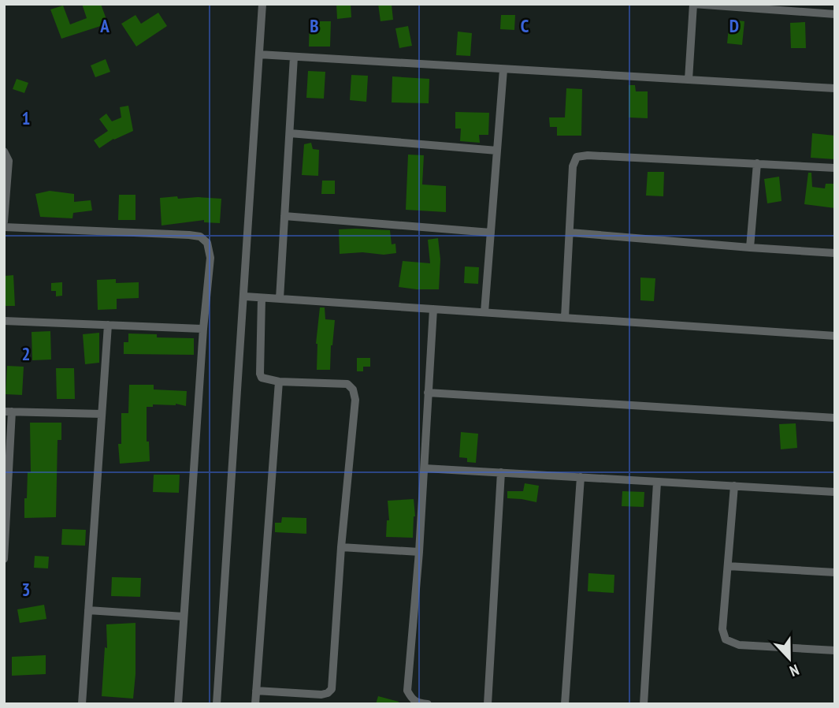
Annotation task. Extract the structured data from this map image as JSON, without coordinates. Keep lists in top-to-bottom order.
{
  "north": "bottom",
  "grid": {
    "columns": [
      "A",
      "B",
      "C",
      "D"
    ],
    "rows": ["1", "2", "3"]
  }
}
